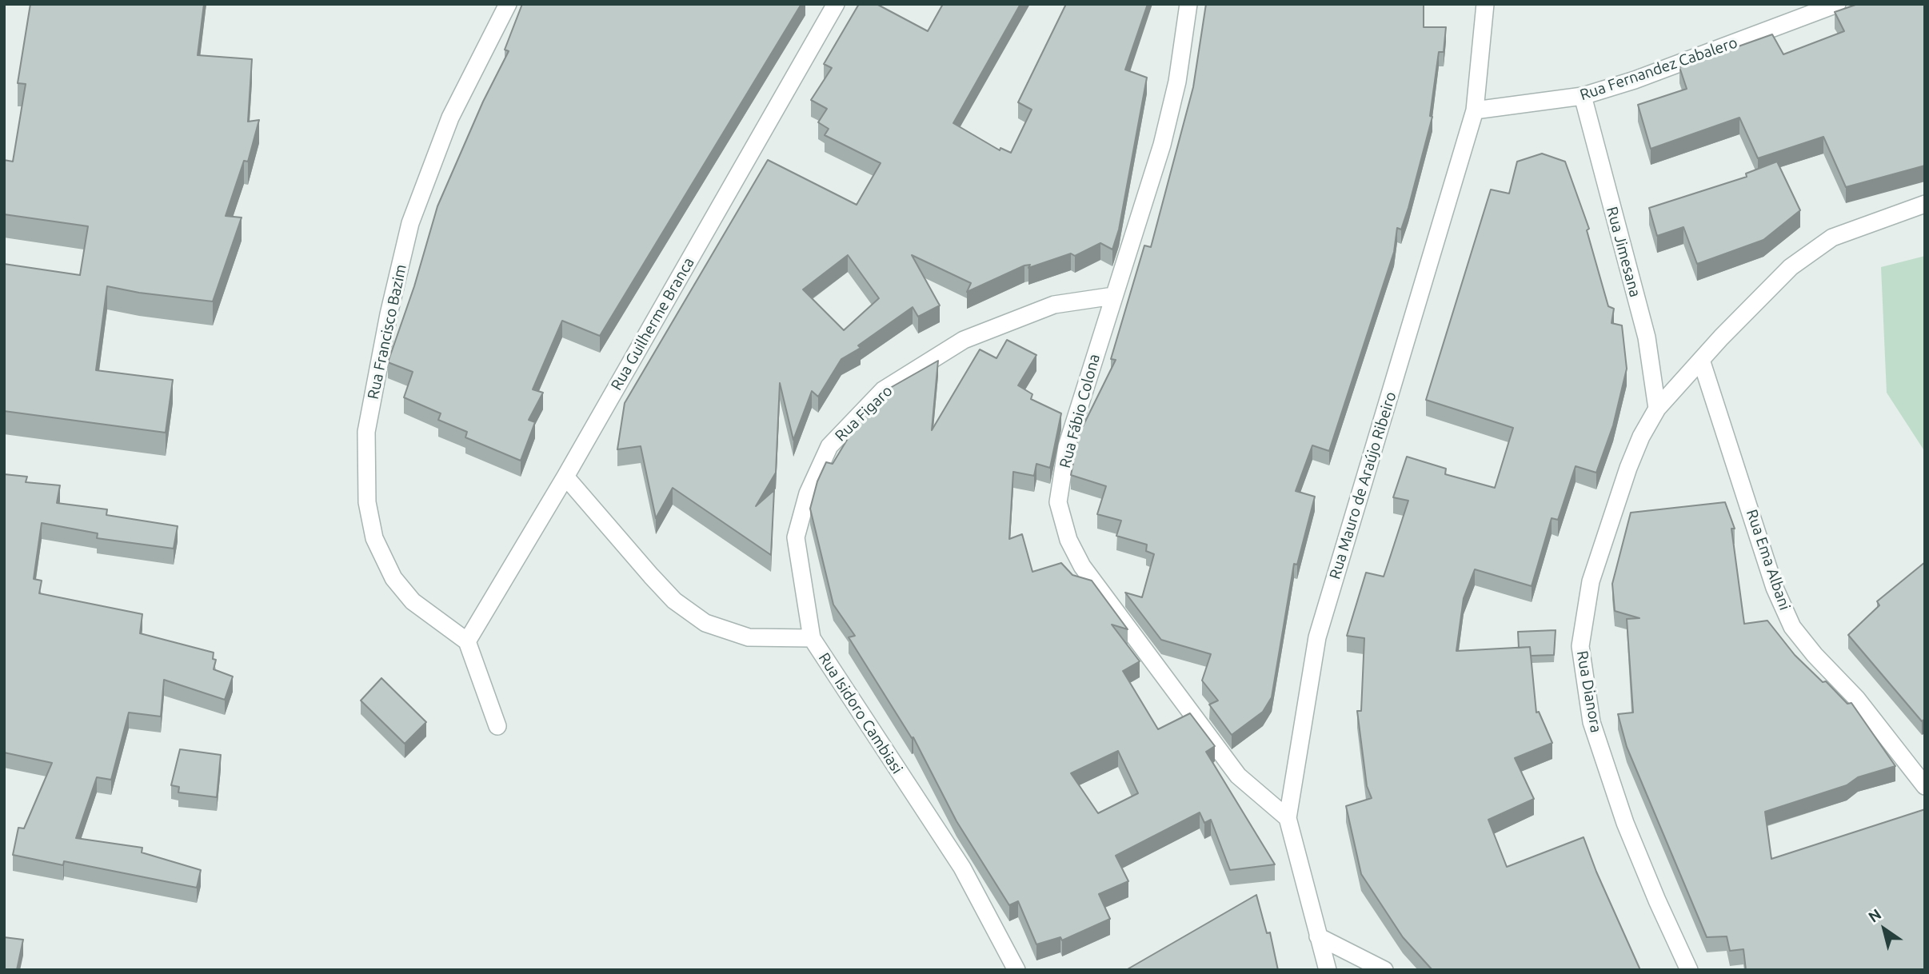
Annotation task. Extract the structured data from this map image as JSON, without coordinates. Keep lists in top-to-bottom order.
{
  "streets": {
    "street": [
      "Rua Fernandez Cabalero",
      "Rua Jimesana",
      "Rua Guilherme Branca",
      "Rua Francisco Bazim",
      "Rua Fábio Colona",
      "Rua Figaro",
      "Rua Mauro de Araújo Ribeiro",
      "Rua Ema Albani",
      "Rua Dianora",
      "Rua Isidoro Cambiasi"
    ]
  },
  "crossings": [
    ["Rua Fernandez Cabalero", "Rua Jimesana"],
    ["Rua Fernandez Cabalero", "Rua Mauro de Araújo Ribeiro"],
    ["Rua Jimesana", "Rua Dianora"],
    ["Rua Guilherme Branca", "Rua Francisco Bazim"],
    ["Rua Guilherme Branca", "Rua Isidoro Cambiasi"],
    ["Rua Fábio Colona", "Rua Figaro"],
    ["Rua Fábio Colona", "Rua Mauro de Araújo Ribeiro"],
    ["Rua Figaro", "Rua Isidoro Cambiasi"]
  ],
  "north": "top left"
}
